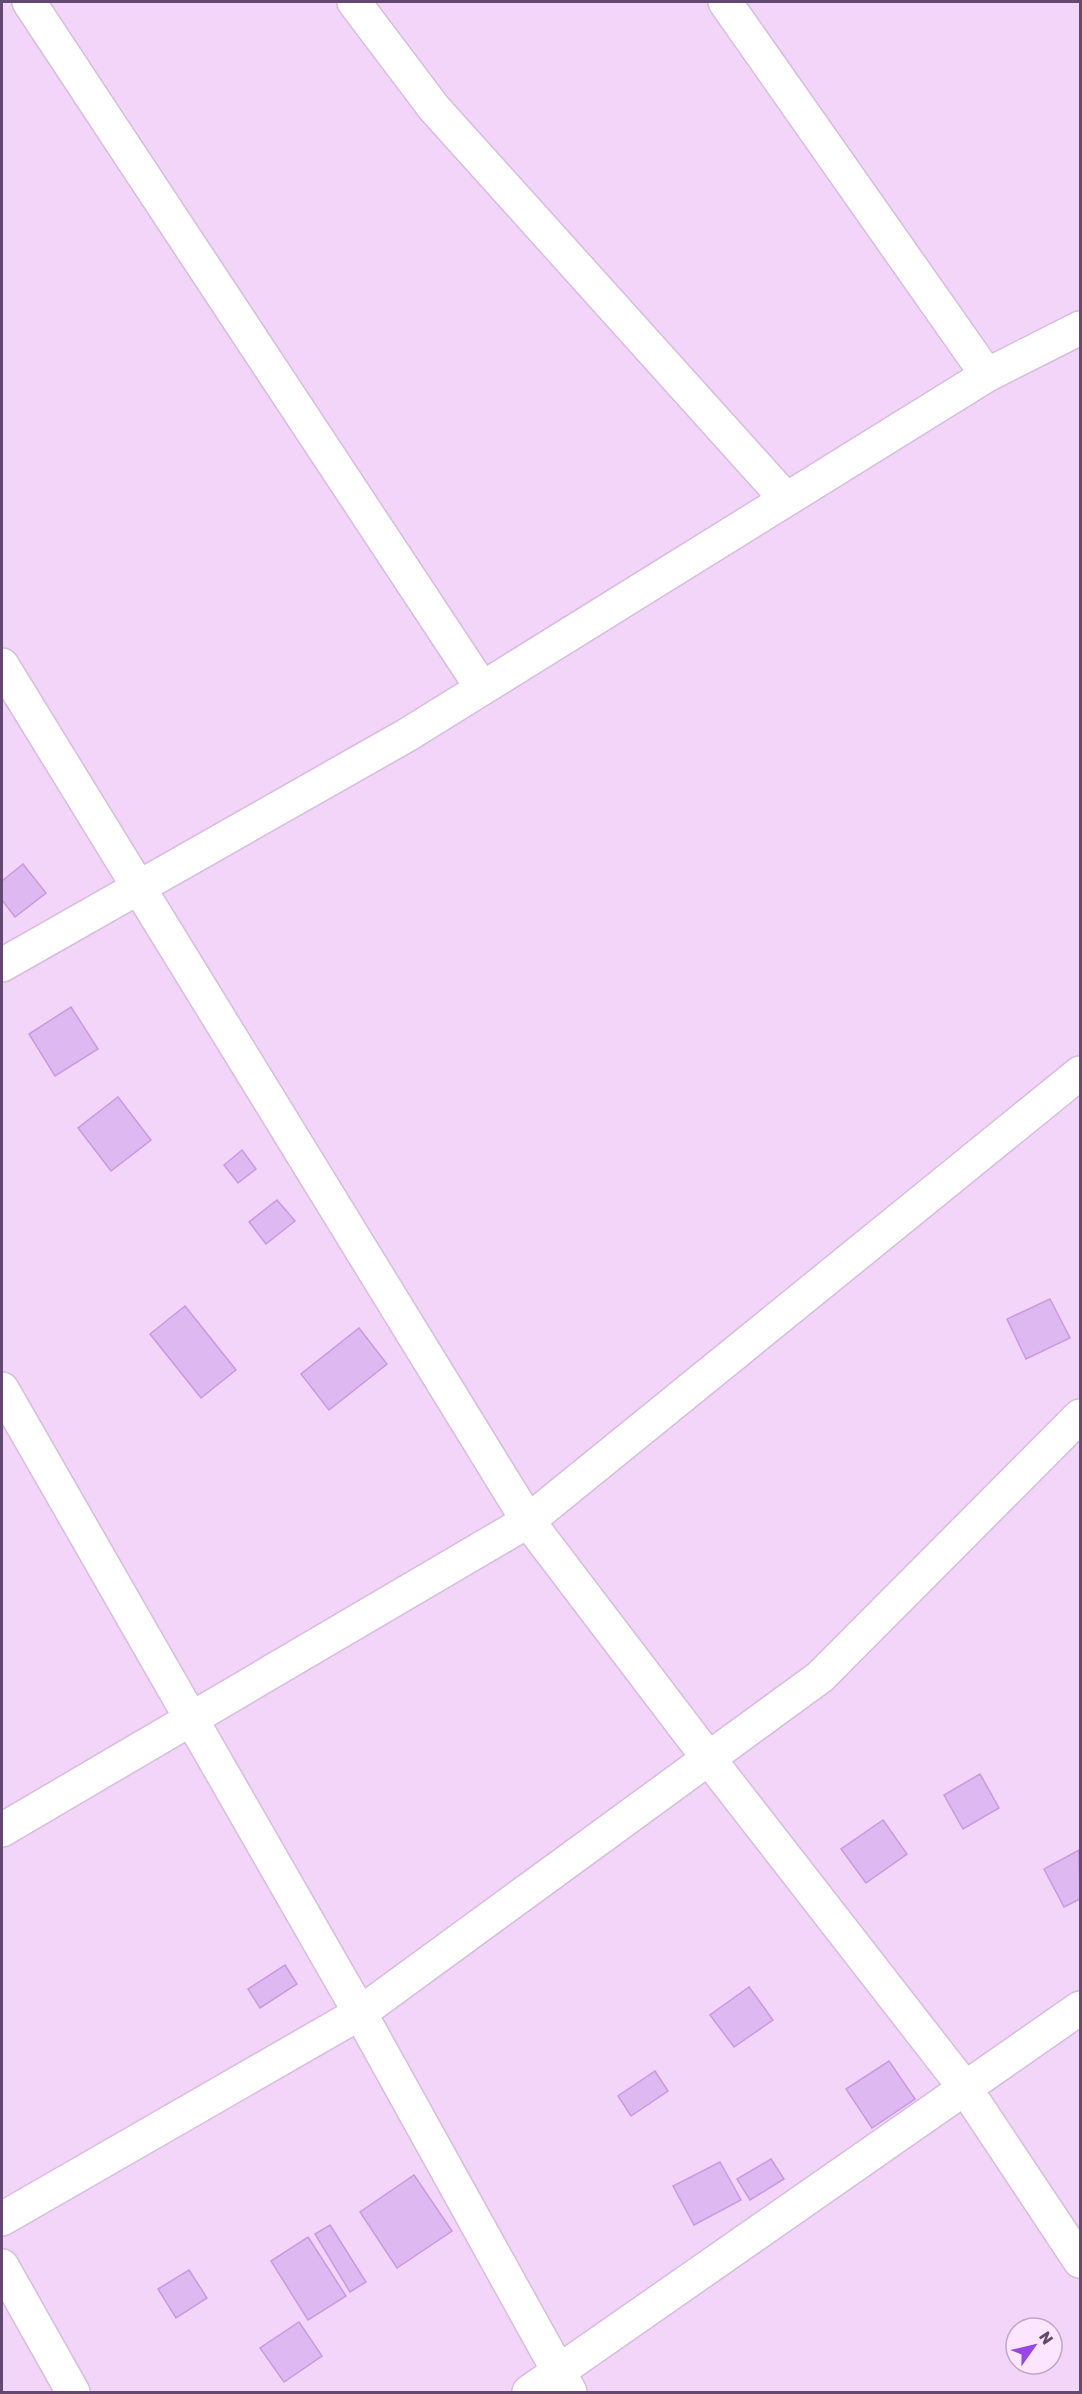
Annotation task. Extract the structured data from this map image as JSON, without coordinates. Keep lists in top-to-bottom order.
{
  "north": "top right"
}
